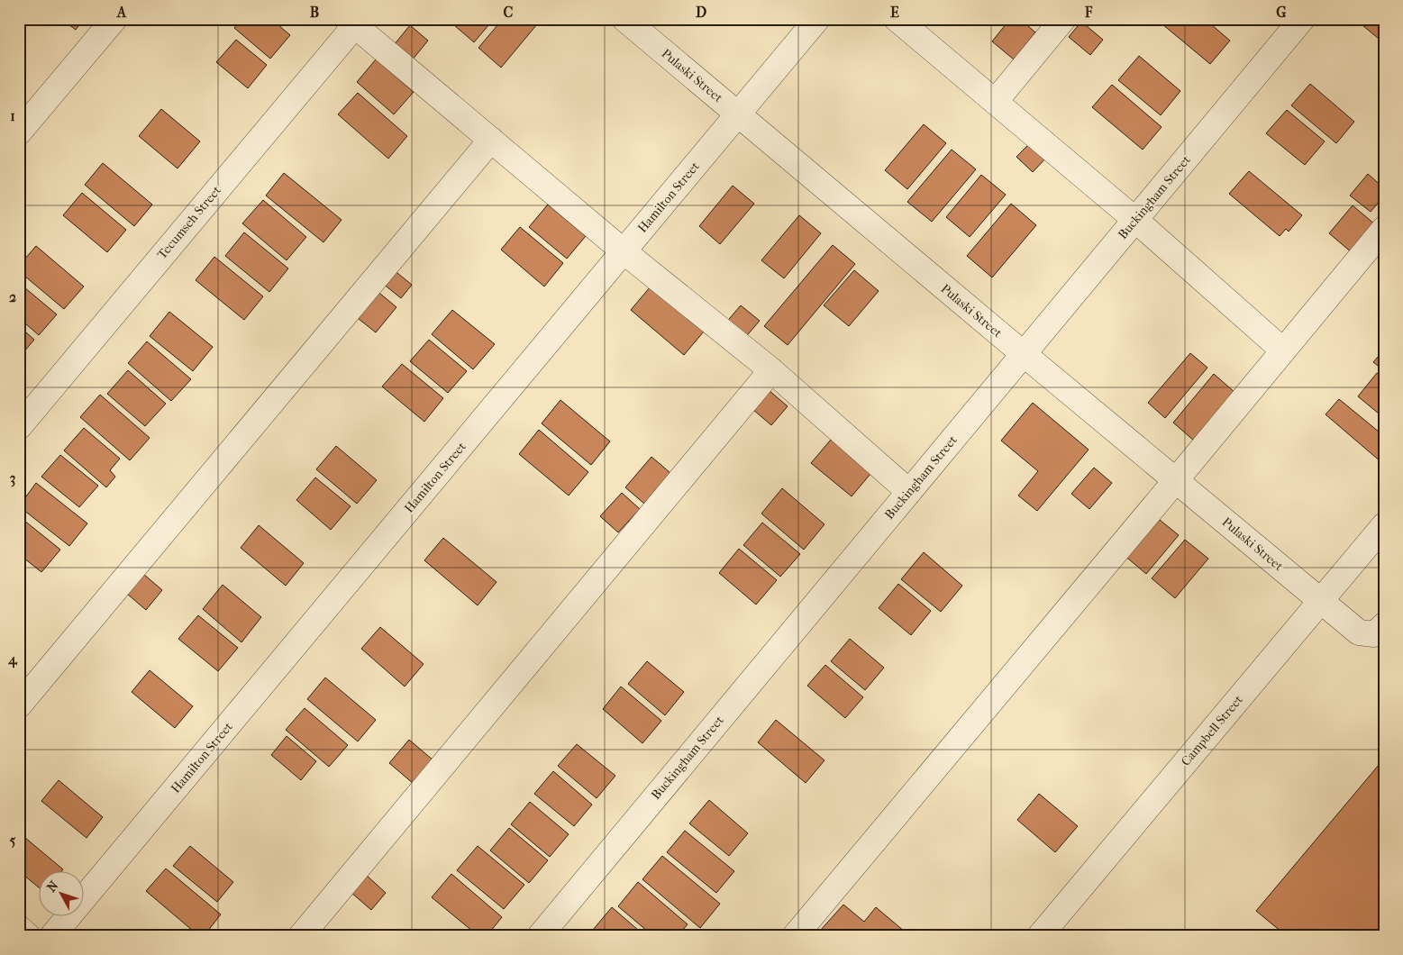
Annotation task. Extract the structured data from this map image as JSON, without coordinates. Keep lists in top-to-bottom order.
{
  "streets": {
    "street": [
      "Pulaski Street",
      "Hamilton Street",
      "Buckingham Street",
      "Tecumseh Street",
      "Campbell Street"
    ]
  },
  "crossings": [
    ["Pulaski Street", "Hamilton Street"],
    ["Pulaski Street", "Buckingham Street"],
    ["Pulaski Street", "Campbell Street"]
  ],
  "north": "top left",
  "grid": {
    "columns": [
      "A",
      "B",
      "C",
      "D",
      "E",
      "F",
      "G"
    ],
    "rows": [
      "1",
      "2",
      "3",
      "4",
      "5"
    ]
  }
}
